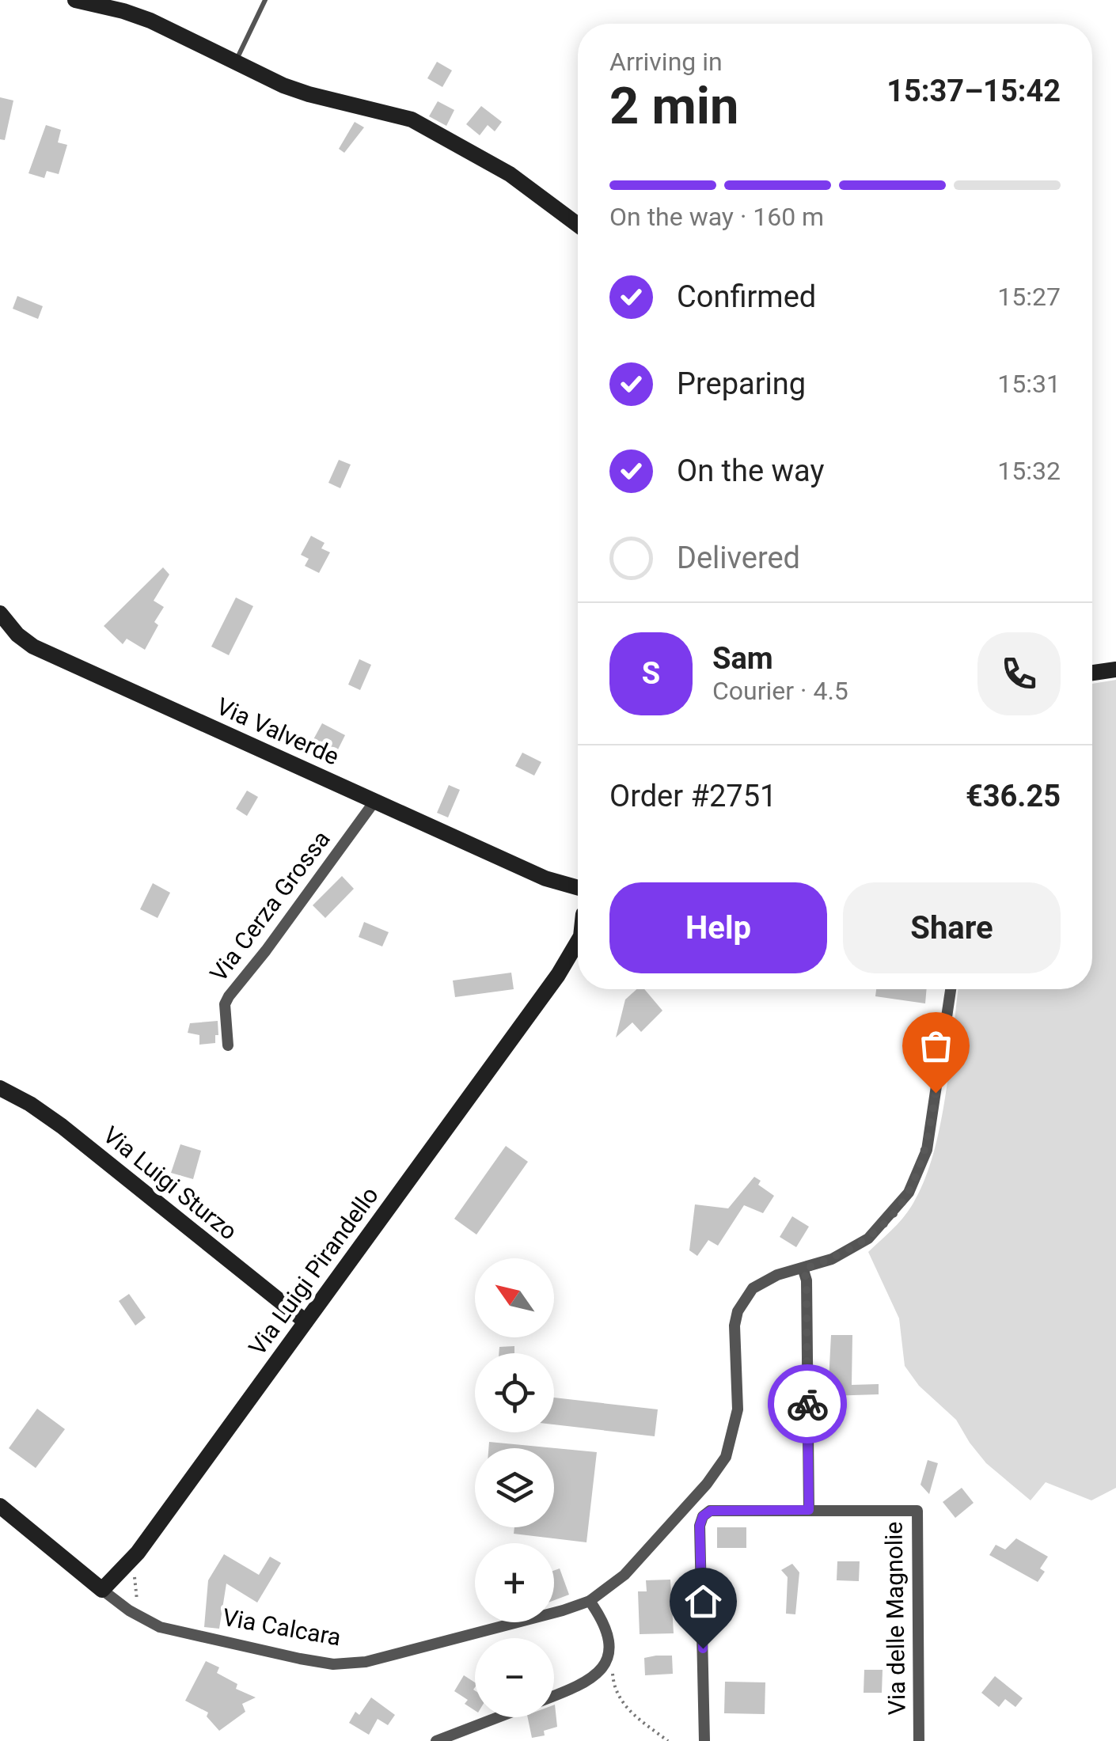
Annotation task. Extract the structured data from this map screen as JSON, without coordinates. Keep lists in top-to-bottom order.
{
  "streets": {
    "street": [
      "Via Valverde",
      "Via Cerza Grossa",
      "Via Luigi Sturzo",
      "Via Luigi Pirandello",
      "Via delle Magnolie",
      "Via Calcara"
    ]
  },
  "crossings": [
    ["Via Valverde", "Via Cerza Grossa"],
    ["Via Luigi Sturzo", "Via Luigi Pirandello"],
    ["Via Luigi Pirandello", "Via Calcara"]
  ],
  "north": "top left",
  "page": {
    "heading": ["2 min", "Arriving in", "15:37–15:42"],
    "panel": [
      "Sam",
      "Courier · 4.5",
      "Order #2751",
      "€36.25"
    ],
    "bar": "On the way · 160 m",
    "list": [
      ["Confirmed", "15:27"],
      ["Preparing", "15:31"],
      ["On the way", "15:32"],
      "Delivered"
    ],
    "round": "S",
    "buttons": ["Help", "Share"],
    "map_buttons": ["+", "−"]
  }
}
